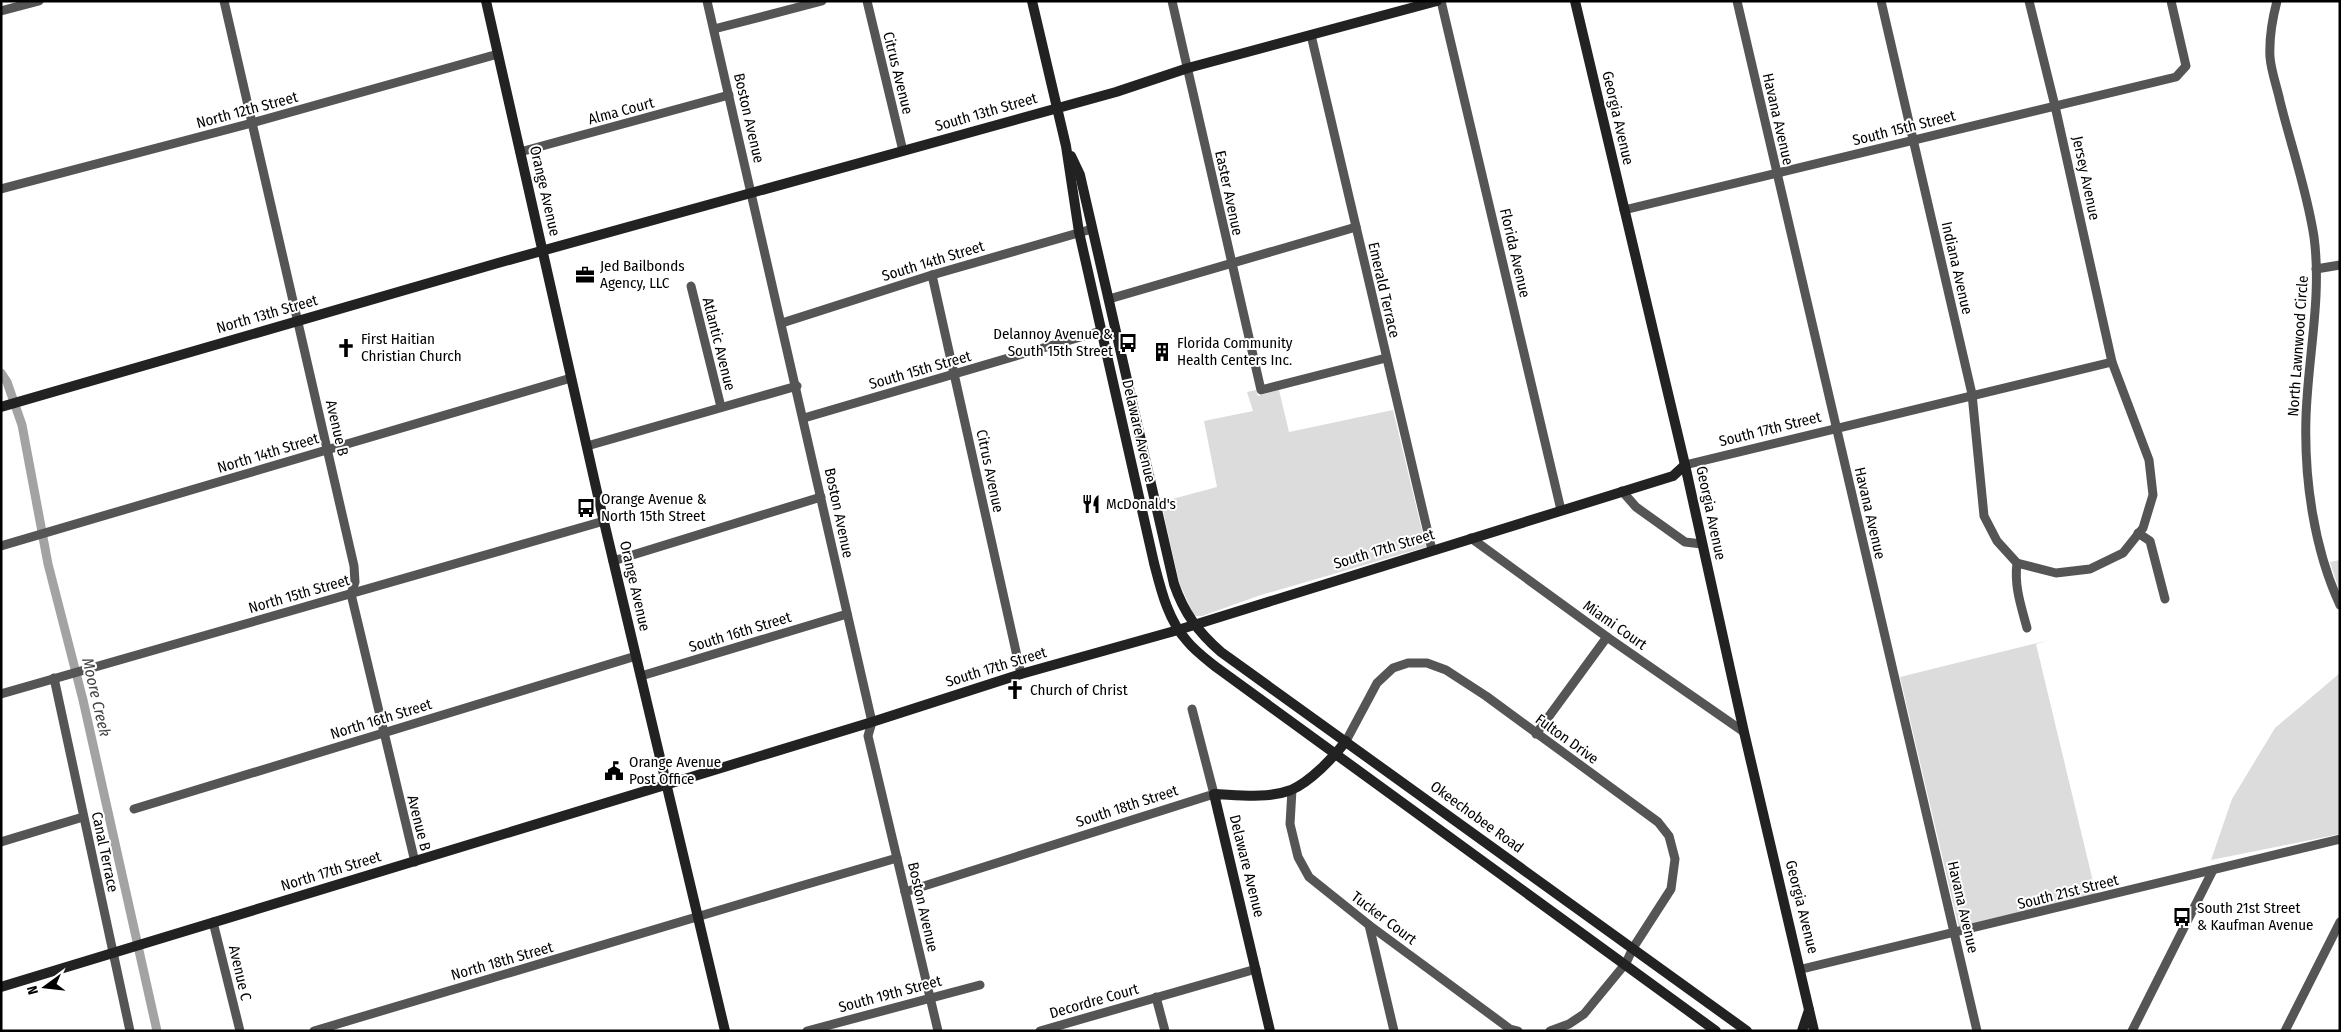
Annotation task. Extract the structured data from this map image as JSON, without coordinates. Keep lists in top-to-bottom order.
{
  "streets": {
    "street": [
      "Citrus Avenue",
      "North 12th Street",
      "Alma Court",
      "South 13th Street",
      "Boston Avenue",
      "Georgia Avenue",
      "Havana Avenue",
      "South 15th Street",
      "Jersey Avenue",
      "Orange Avenue",
      "Easter Avenue",
      "Florida Avenue",
      "South 14th Street",
      "Indiana Avenue",
      "Emerald Terrace",
      "North 13th Street",
      "Atlantic Avenue",
      "North Lawnwood Circle",
      "Avenue B",
      "South 17th Street",
      "Delaware Avenue",
      "North 14th Street",
      "North 15th Street",
      "Miami Court",
      "South 16th Street",
      "North 16th Street",
      "Fulton Drive",
      "South 18th Street",
      "Okeechobee Road",
      "Canal Terrace",
      "North 17th Street",
      "South 21st Street",
      "Tucker Court",
      "North 18th Street",
      "Avenue C",
      "South 19th Street",
      "Decordre Court"
    ]
  },
  "crossings": [
    ["Citrus Avenue", "South 13th Street"],
    ["Citrus Avenue", "South 15th Street"],
    ["Citrus Avenue", "South 14th Street"],
    ["Citrus Avenue", "South 17th Street"],
    ["North 12th Street", "Orange Avenue"],
    ["North 12th Street", "Avenue B"],
    ["Alma Court", "Boston Avenue"],
    ["Alma Court", "Orange Avenue"],
    ["South 13th Street", "Boston Avenue"],
    ["South 13th Street", "Orange Avenue"],
    ["South 13th Street", "Easter Avenue"],
    ["South 13th Street", "Emerald Terrace"],
    ["South 13th Street", "North 13th Street"],
    ["South 13th Street", "Delaware Avenue"],
    ["Boston Avenue", "South 15th Street"],
    ["Boston Avenue", "South 14th Street"],
    ["Boston Avenue", "South 17th Street"],
    ["Boston Avenue", "South 16th Street"],
    ["Boston Avenue", "South 18th Street"],
    ["Boston Avenue", "South 19th Street"],
    ["Georgia Avenue", "South 15th Street"],
    ["Georgia Avenue", "South 17th Street"],
    ["Georgia Avenue", "Miami Court"],
    ["Georgia Avenue", "South 21st Street"],
    ["Havana Avenue", "South 15th Street"],
    ["Havana Avenue", "South 17th Street"],
    ["Havana Avenue", "South 21st Street"],
    ["South 15th Street", "Jersey Avenue"],
    ["South 15th Street", "Indiana Avenue"],
    ["South 15th Street", "Delaware Avenue"],
    ["Jersey Avenue", "Indiana Avenue"],
    ["Jersey Avenue", "South 17th Street"],
    ["Orange Avenue", "North 13th Street"],
    ["Orange Avenue", "South 17th Street"],
    ["Orange Avenue", "North 14th Street"],
    ["Orange Avenue", "North 15th Street"],
    ["Orange Avenue", "South 16th Street"],
    ["Orange Avenue", "North 16th Street"],
    ["Orange Avenue", "North 17th Street"],
    ["Orange Avenue", "North 18th Street"],
    ["Easter Avenue", "Emerald Terrace"],
    ["Florida Avenue", "South 17th Street"],
    ["South 14th Street", "Delaware Avenue"],
    ["Indiana Avenue", "South 17th Street"],
    ["Emerald Terrace", "South 17th Street"],
    ["North 13th Street", "Avenue B"],
    ["Avenue B", "North 14th Street"],
    ["Avenue B", "North 15th Street"],
    ["Avenue B", "North 16th Street"],
    ["Avenue B", "North 17th Street"],
    ["South 17th Street", "Delaware Avenue"],
    ["South 17th Street", "Miami Court"],
    ["South 17th Street", "Okeechobee Road"],
    ["South 17th Street", "North 17th Street"],
    ["Delaware Avenue", "South 18th Street"],
    ["Delaware Avenue", "Okeechobee Road"],
    ["Delaware Avenue", "Decordre Court"],
    ["North 15th Street", "Canal Terrace"],
    ["Fulton Drive", "South 18th Street"],
    ["Fulton Drive", "Okeechobee Road"],
    ["South 18th Street", "Okeechobee Road"],
    ["South 18th Street", "Tucker Court"],
    ["Canal Terrace", "North 17th Street"],
    ["North 17th Street", "Avenue C"]
  ],
  "water": ["Moore Creek"],
  "places": {
    "office": ["Jed Bailbonds Agency, LLC"],
    "bus stop": ["Delannoy Avenue & South 15th Street", "Orange Avenue & North 15th Street", "South 21st Street & Kaufman Avenue"],
    "church": ["First Haitian Christian Church", "Church of Christ"],
    "building": ["Florida Community Health Centers Inc."],
    "restaurant": ["McDonald's"],
    "public building": ["Orange Avenue Post Office"]
  },
  "north": "left"
}
